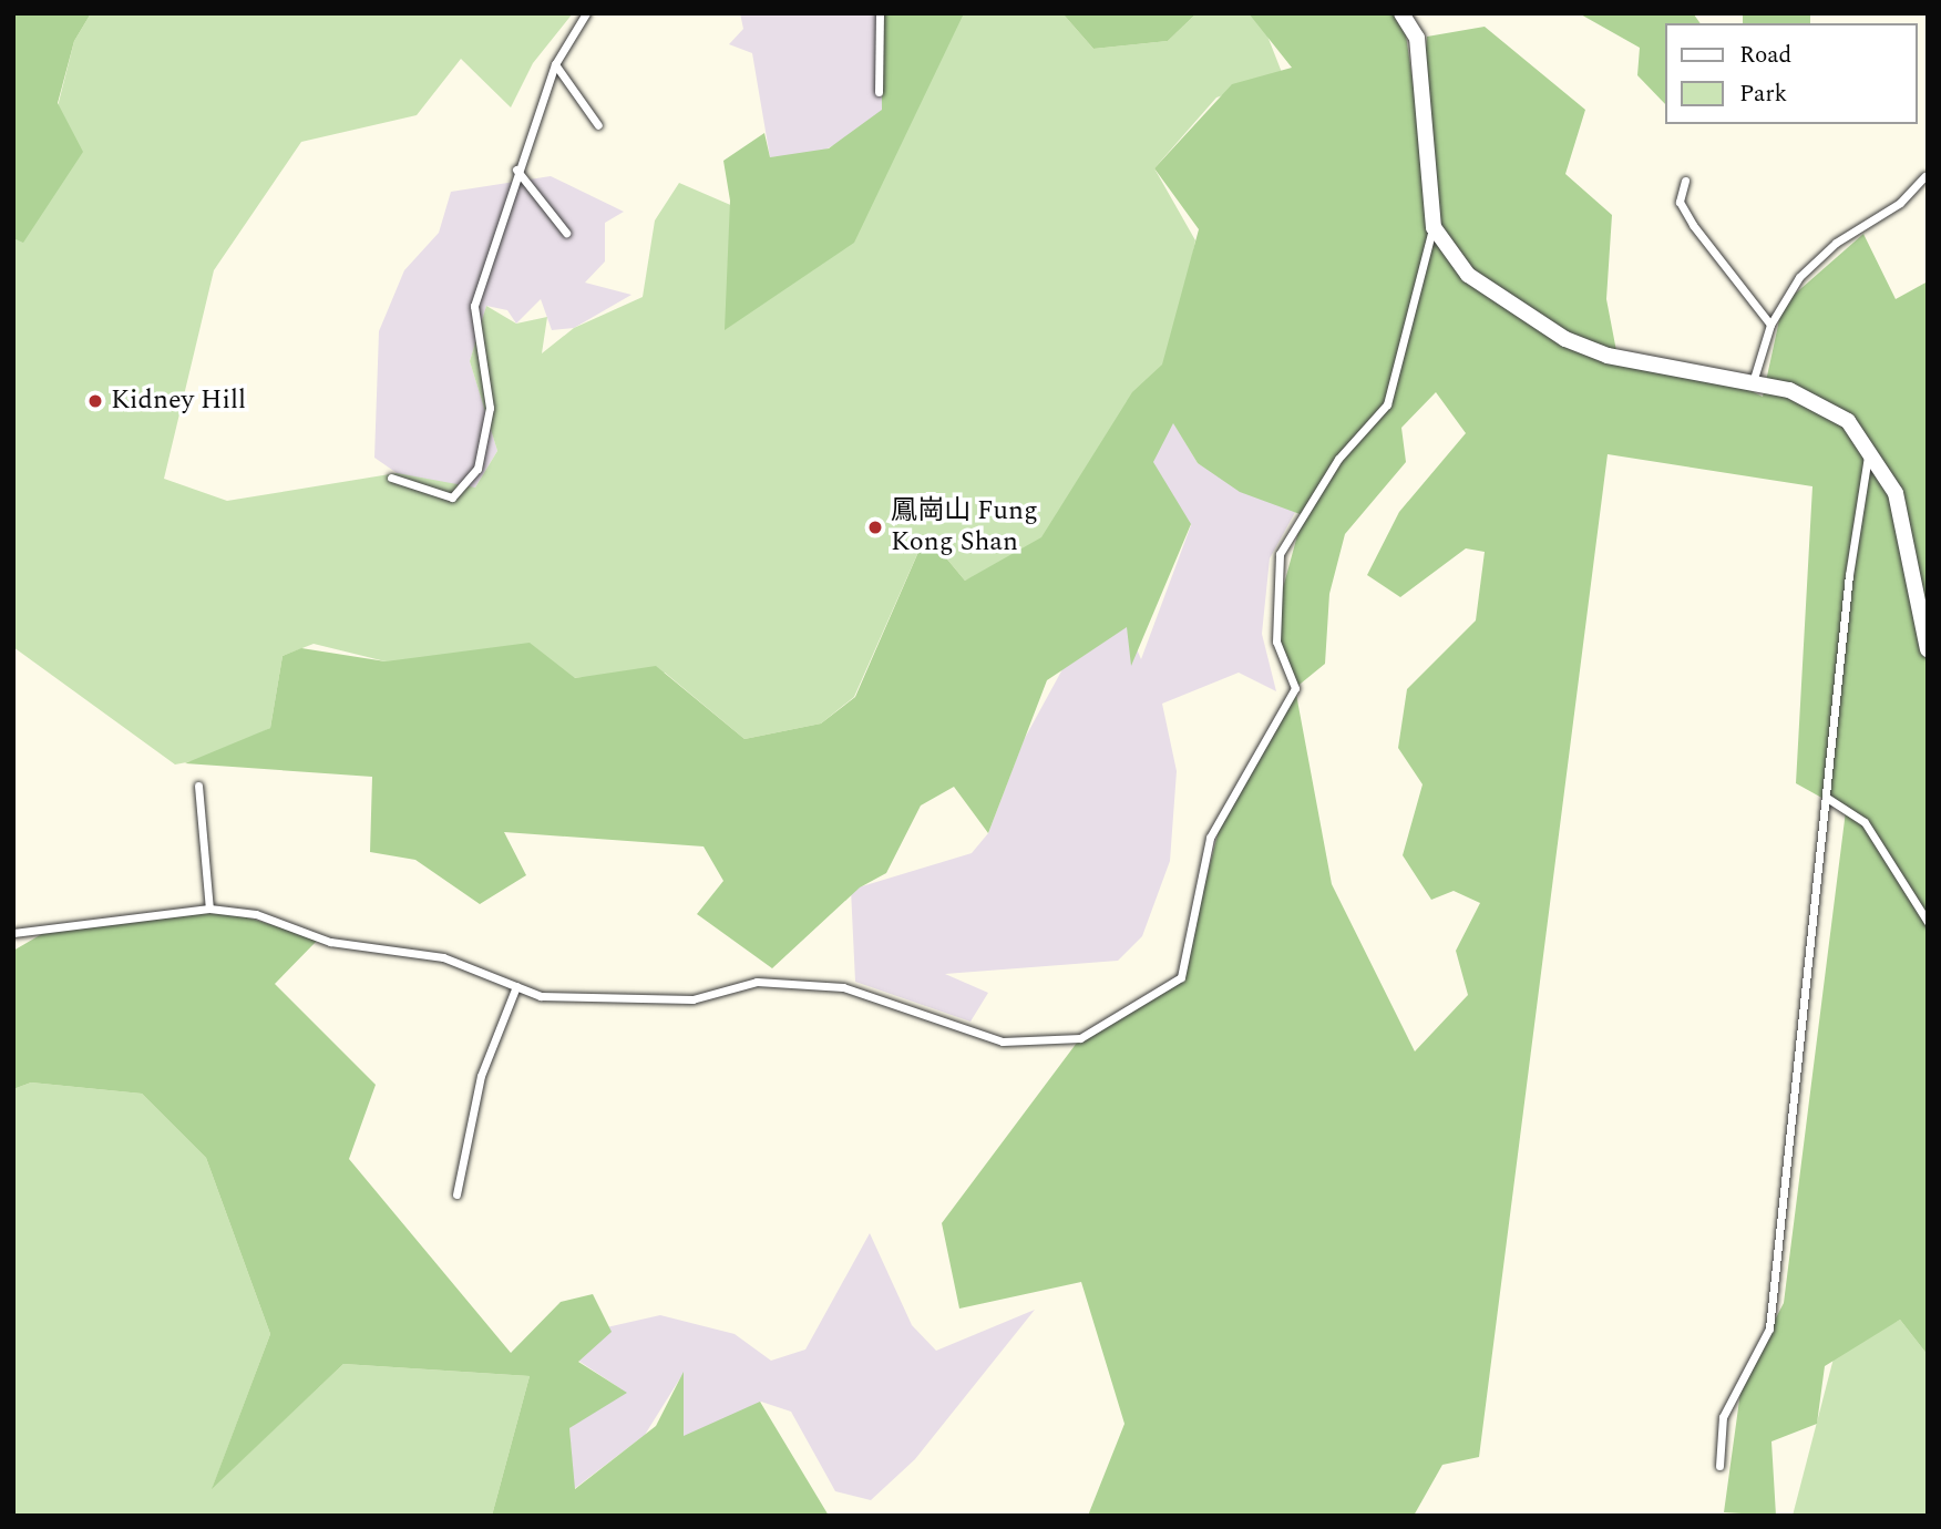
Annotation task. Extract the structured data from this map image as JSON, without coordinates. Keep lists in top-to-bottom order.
{
  "places": ["Kidney Hill", "鳳崗山 Fung Kong Shan"],
  "legend": ["Road", "Park"]
}
